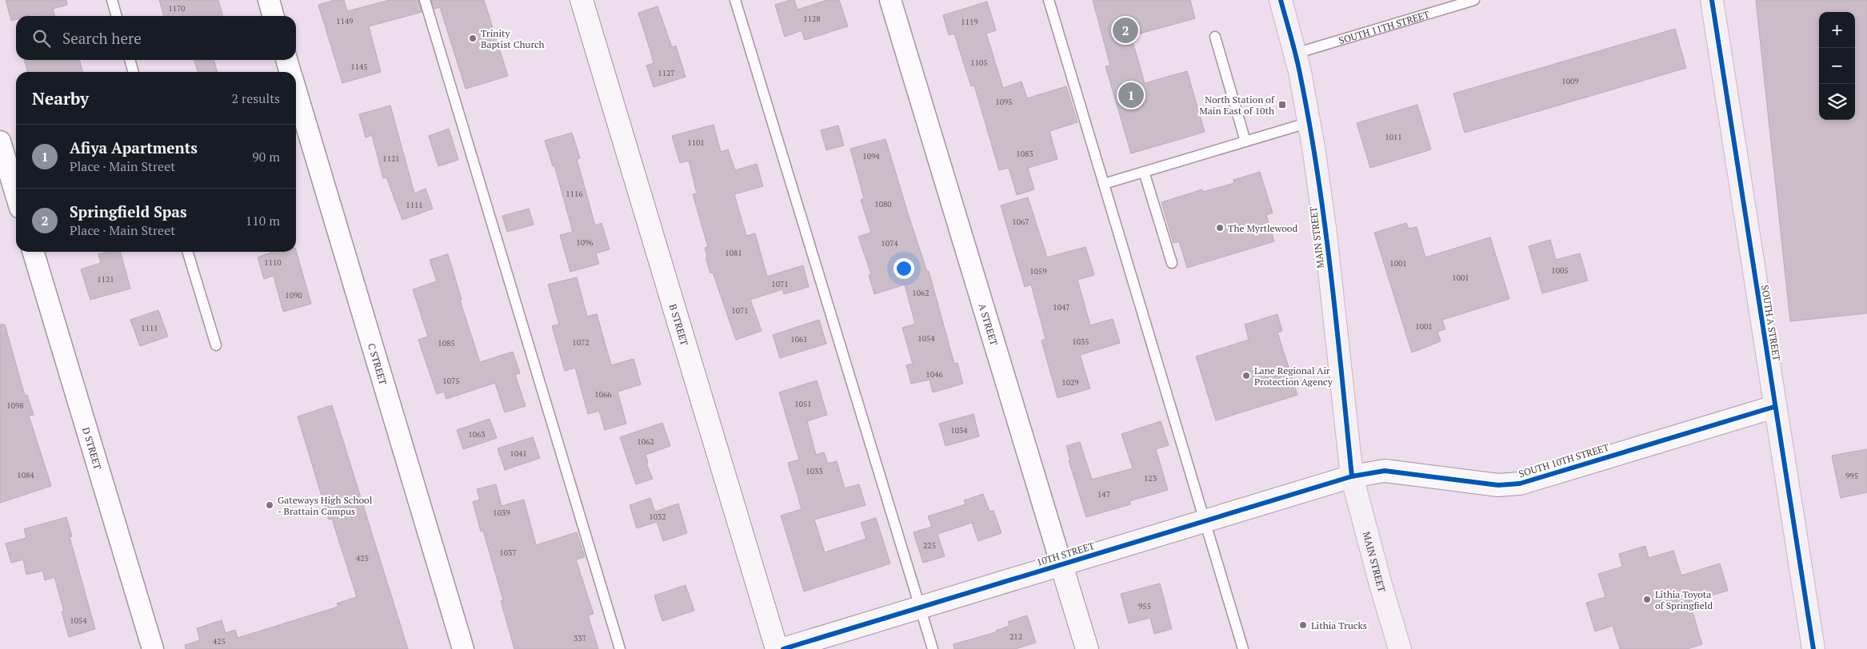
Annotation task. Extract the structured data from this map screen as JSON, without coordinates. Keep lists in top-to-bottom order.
{
  "streets": {
    "main road": ["MAIN STREET", "SOUTH A STREET"],
    "street": [
      "B STREET",
      "A STREET",
      "C STREET",
      "D STREET",
      "SOUTH 10TH STREET",
      "10TH STREET"
    ],
    "lane": ["SOUTH 11TH STREET"]
  },
  "crossings": [
    ["SOUTH 11TH STREET", "MAIN STREET"],
    ["MAIN STREET", "SOUTH 10TH STREET"],
    ["MAIN STREET", "10TH STREET"],
    ["SOUTH A STREET", "SOUTH 10TH STREET"],
    ["A STREET", "10TH STREET"],
    ["SOUTH 10TH STREET", "10TH STREET"]
  ],
  "places": {
    "other": [
      "Trinity Baptist Church",
      "The Myrtlewood",
      "Lane Regional Air Protection Agency",
      "Gateways High School - Brattain Campus",
      "Lithia Toyota of Springfield",
      "Lithia Trucks"
    ],
    "transit": ["North Station of Main East of 10th"]
  },
  "house_numbers": [
    "1170",
    "1128",
    "1149",
    "1119",
    "1105",
    "1145",
    "1127",
    "1009",
    "1095",
    "1011",
    "1101",
    "1083",
    "1094",
    "1121",
    "1116",
    "1080",
    "1111",
    "1067",
    "1096",
    "1074",
    "1081",
    "1110",
    "1001",
    "1005",
    "1059",
    "1001",
    "1121",
    "1071",
    "1062",
    "1090",
    "1047",
    "1071",
    "1001",
    "1111",
    "1054",
    "1061",
    "1035",
    "1072",
    "1085",
    "1046",
    "1075",
    "1029",
    "1066",
    "1051",
    "1098",
    "1034",
    "1063",
    "1062",
    "1041",
    "1033",
    "1084",
    "995",
    "123",
    "147",
    "1039",
    "1032",
    "225",
    "1037",
    "425",
    "955",
    "1054",
    "212",
    "337",
    "425"
  ],
  "page": {
    "map_buttons": ["+", "−"],
    "pins": ["2", "1"],
    "search": "Search here",
    "heading": ["Nearby", "2 results"],
    "list": [
      {
        "mark": "1",
        "name": "Afiya Apartments",
        "note": "Place · Main Street",
        "value": "90 m"
      },
      {
        "mark": "2",
        "name": "Springfield Spas",
        "note": "Place · Main Street",
        "value": "110 m"
      }
    ]
  }
}
